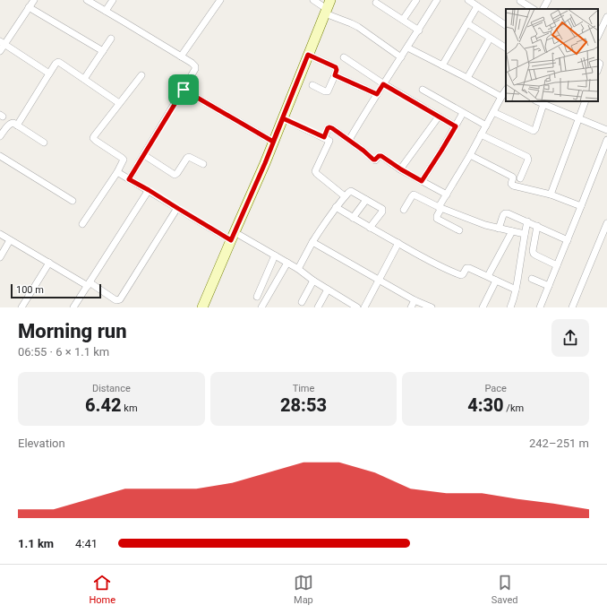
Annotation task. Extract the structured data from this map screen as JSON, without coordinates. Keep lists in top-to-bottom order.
{
  "scale_bar": "100 m",
  "page": {
    "scale": "100 m",
    "heading": ["Morning run", "06:55 · 6 × 1.1 km"],
    "stats": [
      ["Distance", "6.42 km"],
      ["Time", "28:53"],
      ["Pace", "4:30 /km"]
    ],
    "chart": ["Elevation", "242–251 m"],
    "list": [
      {
        "name": "1.1 km",
        "note": "4:41"
      }
    ],
    "tabs": ["Home", "Map", "Saved"]
  }
}
